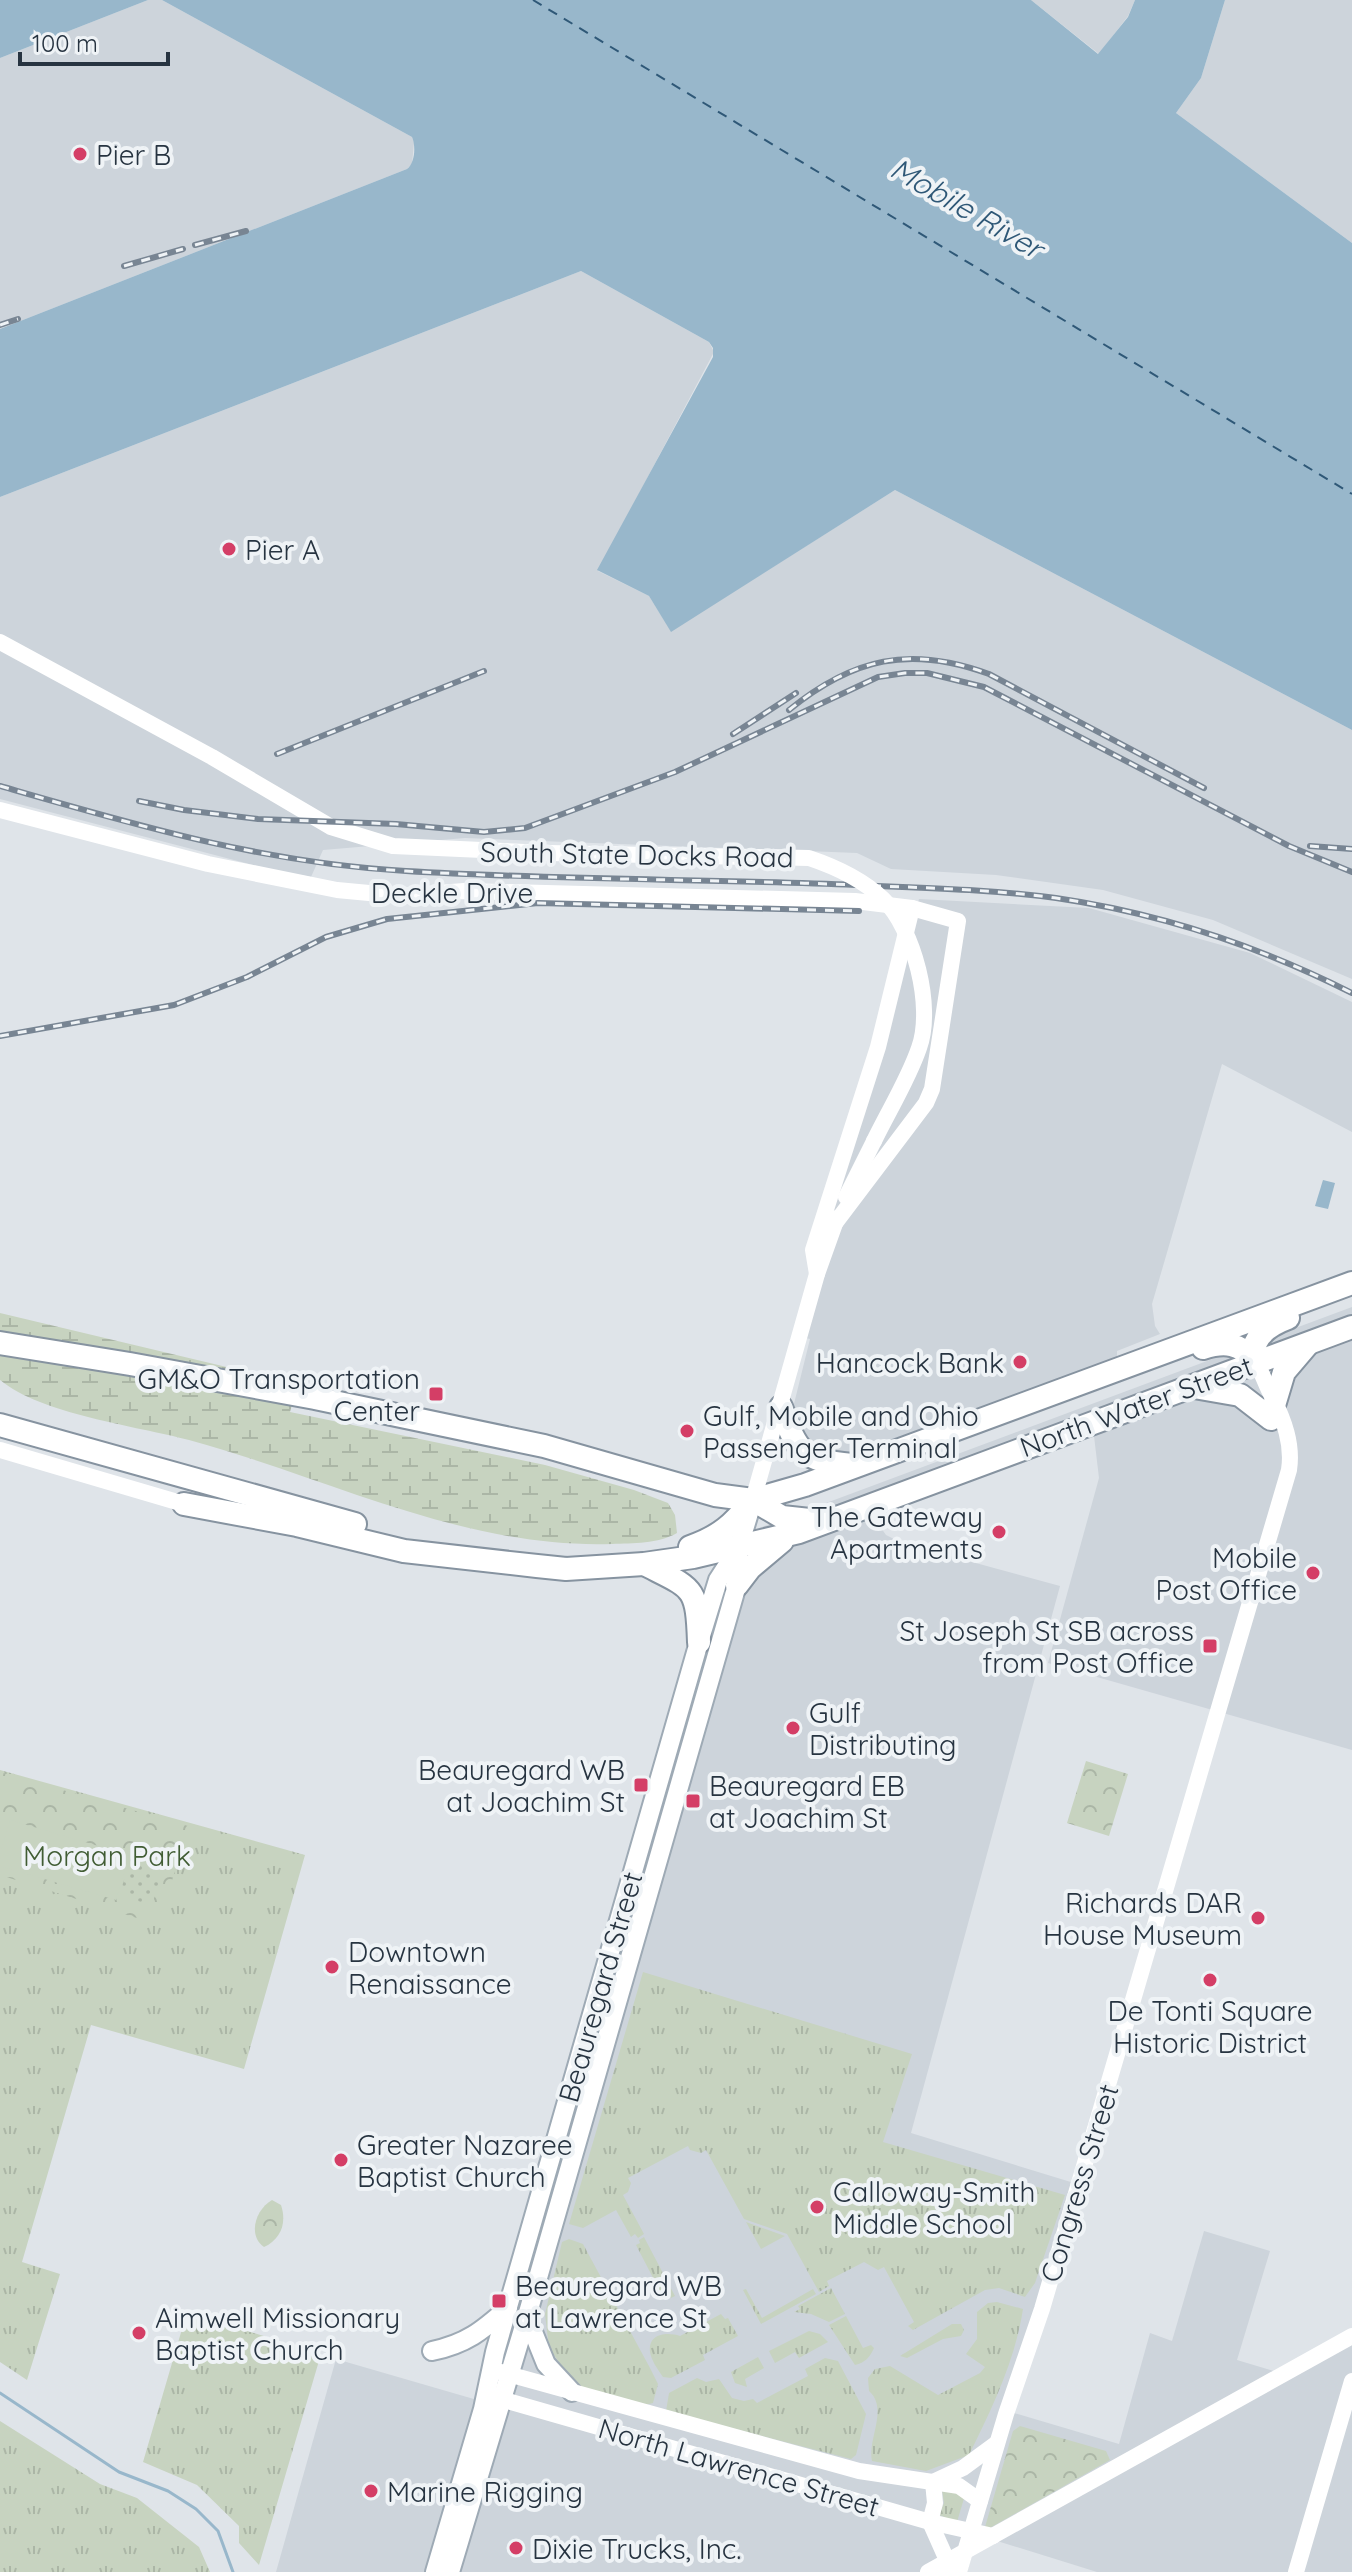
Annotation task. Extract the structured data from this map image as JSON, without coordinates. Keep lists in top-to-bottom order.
{
  "streets": {
    "highway": ["North Water Street"],
    "main road": ["Beauregard Street"],
    "street": [
      "South State Docks Road",
      "Deckle Drive",
      "Congress Street",
      "North Lawrence Street"
    ]
  },
  "crossings": [
    ["South State Docks Road", "Beauregard Street"],
    ["Deckle Drive", "Beauregard Street"],
    ["North Water Street", "Beauregard Street"],
    ["North Water Street", "Congress Street"],
    ["Beauregard Street", "North Lawrence Street"],
    ["Congress Street", "North Lawrence Street"]
  ],
  "water": ["Mobile River"],
  "parks": ["Morgan Park"],
  "places": {
    "other": [
      "Pier B",
      "Pier A",
      "Hancock Bank",
      "Gulf, Mobile and Ohio Passenger Terminal",
      "The Gateway Apartments",
      "Mobile Post Office",
      "Gulf Distributing",
      "Richards DAR House Museum",
      "Downtown Renaissance",
      "De Tonti Square Historic District",
      "Greater Nazaree Baptist Church",
      "Calloway-Smith Middle School",
      "Aimwell Missionary Baptist Church",
      "Marine Rigging",
      "Dixie Trucks, Inc."
    ],
    "transit": [
      "GM&O Transportation Center",
      "St Joseph St SB across from Post Office",
      "Beauregard WB at Joachim St",
      "Beauregard EB at Joachim St",
      "Beauregard WB at Lawrence St"
    ]
  },
  "scale_bar": "100 m"
}
